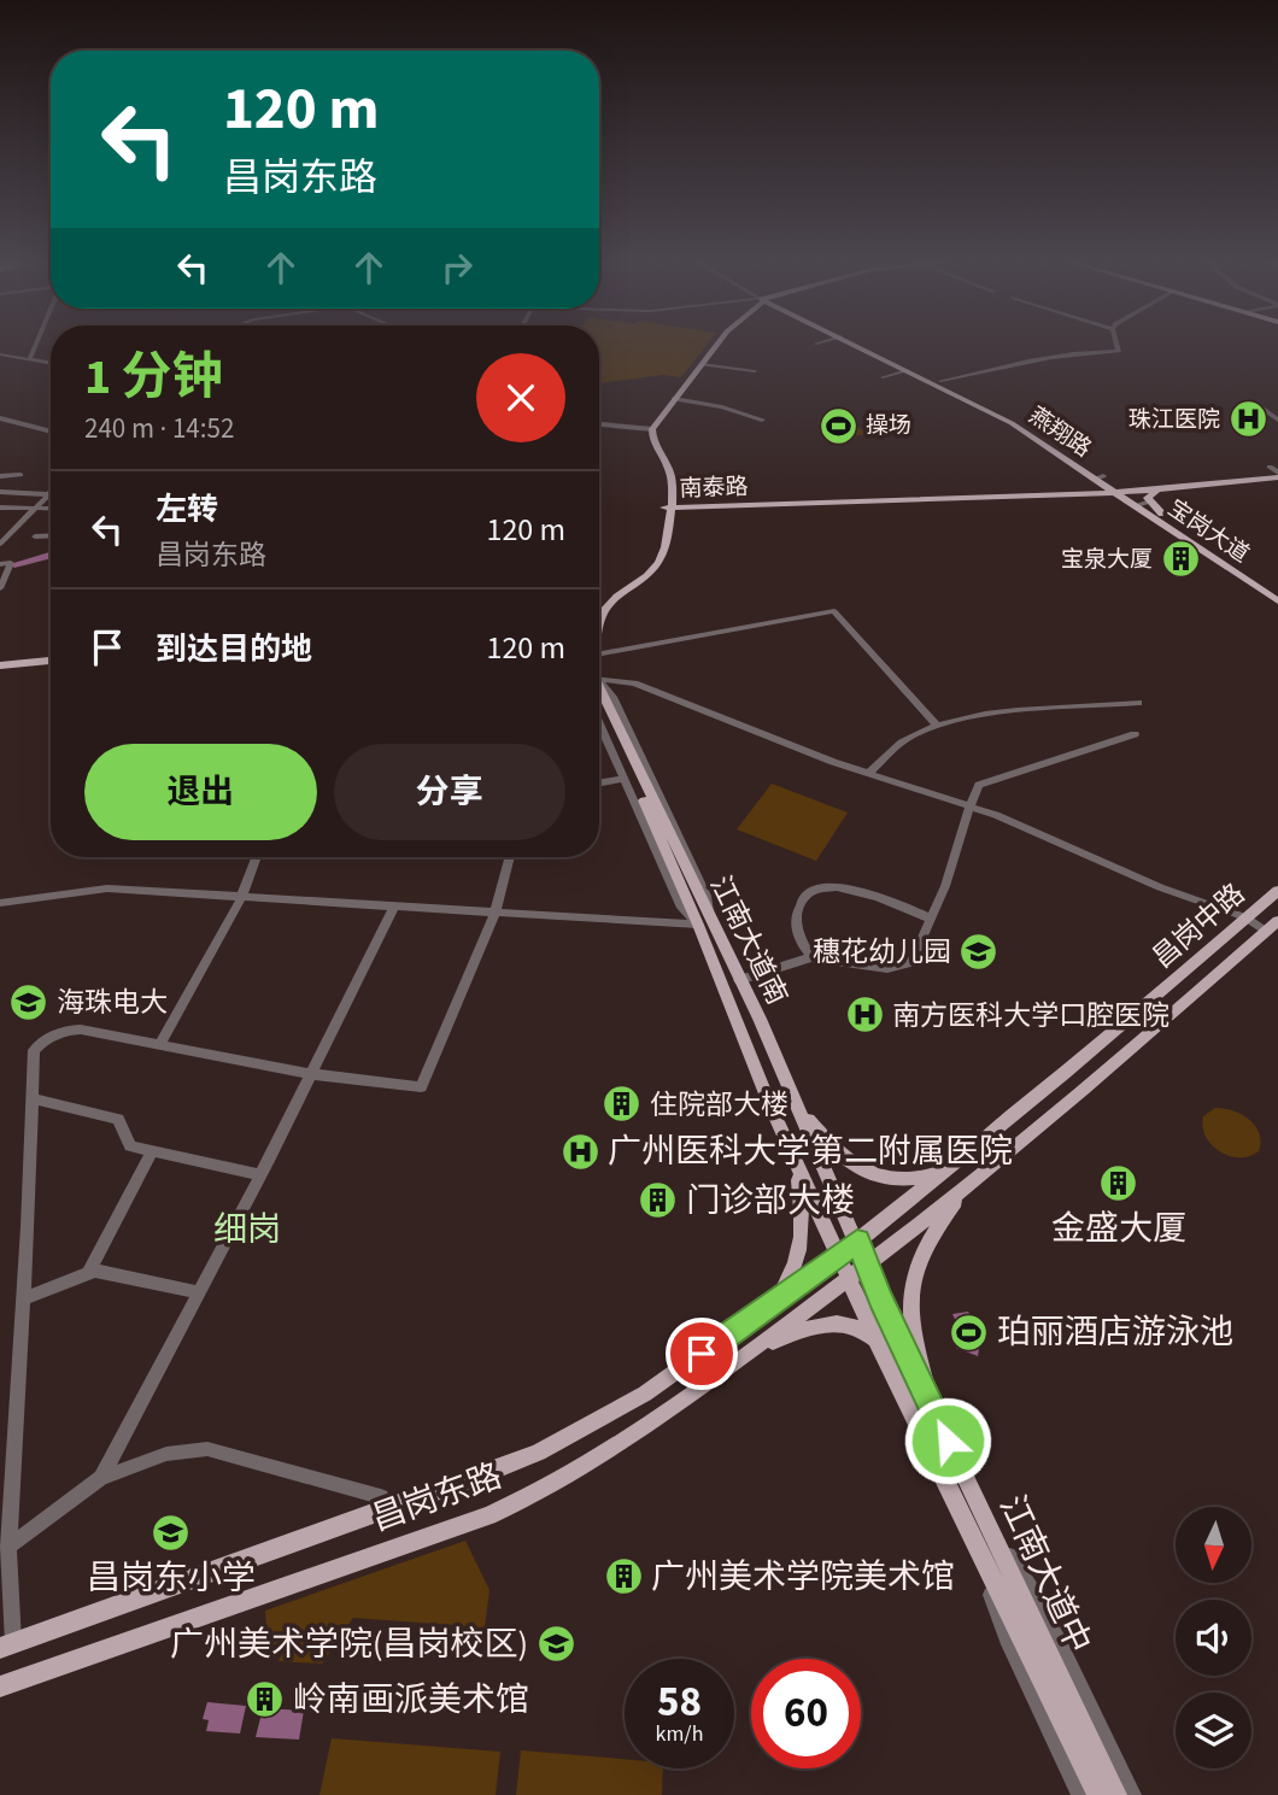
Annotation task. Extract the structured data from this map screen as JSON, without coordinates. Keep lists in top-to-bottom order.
{
  "streets": {
    "main road": [
      "燕翔路",
      "南泰路",
      "宝岗大道",
      "昌岗中路",
      "江南大道南",
      "昌岗东路",
      "江南大道中"
    ]
  },
  "crossings": [
    ["燕翔路", "南泰路"],
    ["燕翔路", "宝岗大道"],
    ["南泰路", "宝岗大道"],
    ["昌岗中路", "江南大道南"],
    ["昌岗中路", "昌岗东路"],
    ["昌岗中路", "江南大道中"],
    ["江南大道南", "昌岗东路"],
    ["江南大道南", "江南大道中"],
    ["昌岗东路", "江南大道中"]
  ],
  "districts": ["细岗"],
  "places": {
    "hospital": ["珠江医院", "南方医科大学口腔医院", "广州医科大学第二附属医院"],
    "sports": ["操场", "珀丽酒店游泳池"],
    "building": [
      "宝泉大厦",
      "住院部大楼",
      "金盛大厦",
      "门诊部大楼",
      "广州美术学院美术馆",
      "岭南画派美术馆"
    ],
    "school or university": [
      "穗花幼儿园",
      "海珠电大",
      "昌岗东小学",
      "广州美术学院(昌岗校区)"
    ]
  },
  "north": "bottom",
  "page": {
    "turn": ["120 m", "昌岗东路"],
    "heading": ["1 分钟", "240 m · 14:52"],
    "list": [
      {
        "name": "左转",
        "note": "昌岗东路",
        "value": "120 m"
      },
      {
        "name": "到达目的地",
        "value": "120 m"
      }
    ],
    "buttons": ["退出", "分享"],
    "speed": "58 km/h",
    "limit": "60"
  }
}
